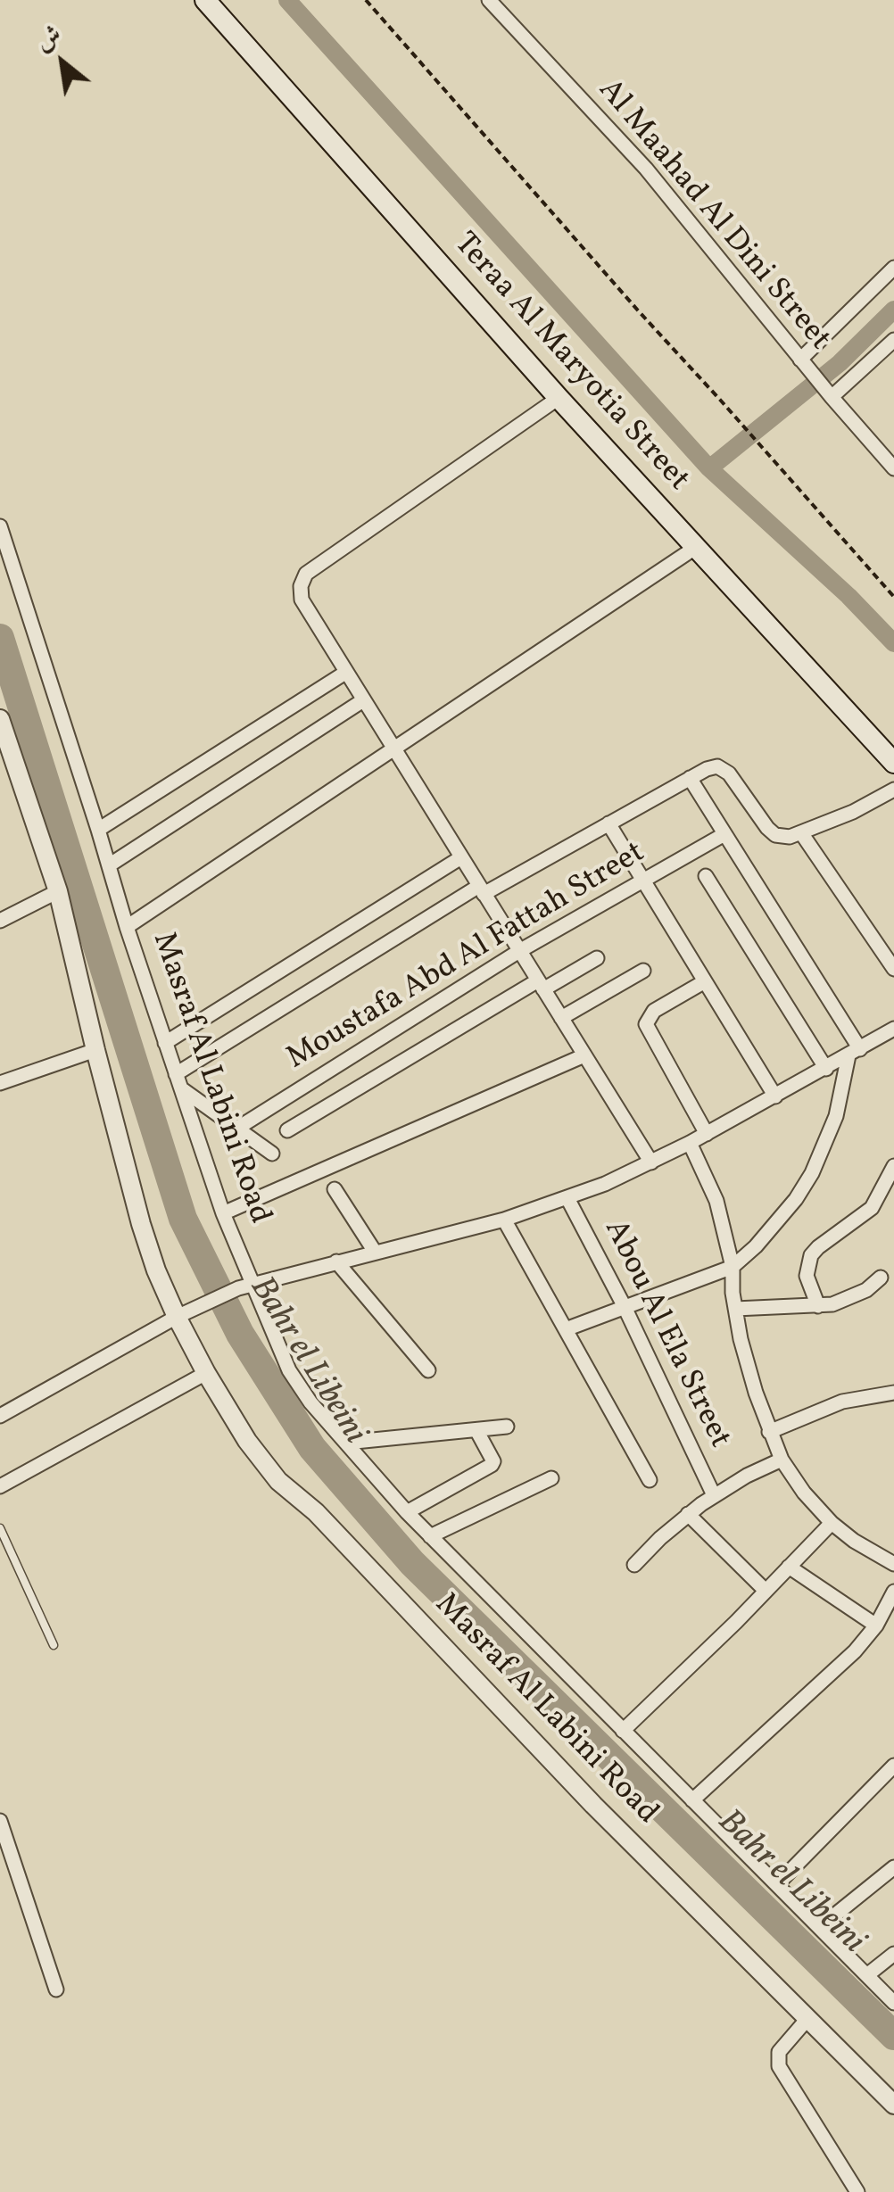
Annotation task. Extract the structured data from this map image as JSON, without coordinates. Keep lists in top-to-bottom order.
{
  "streets": {
    "main road": ["Teraa Al Maryotia Street"],
    "street": [
      "Al Maahad Al Dini Street",
      "Moustafa Abd Al Fattah Street",
      "Masraf Al Labini Road",
      "Abou Al Ela Street"
    ]
  },
  "water": ["Bahr el Libeini"],
  "north": "top left"
}
